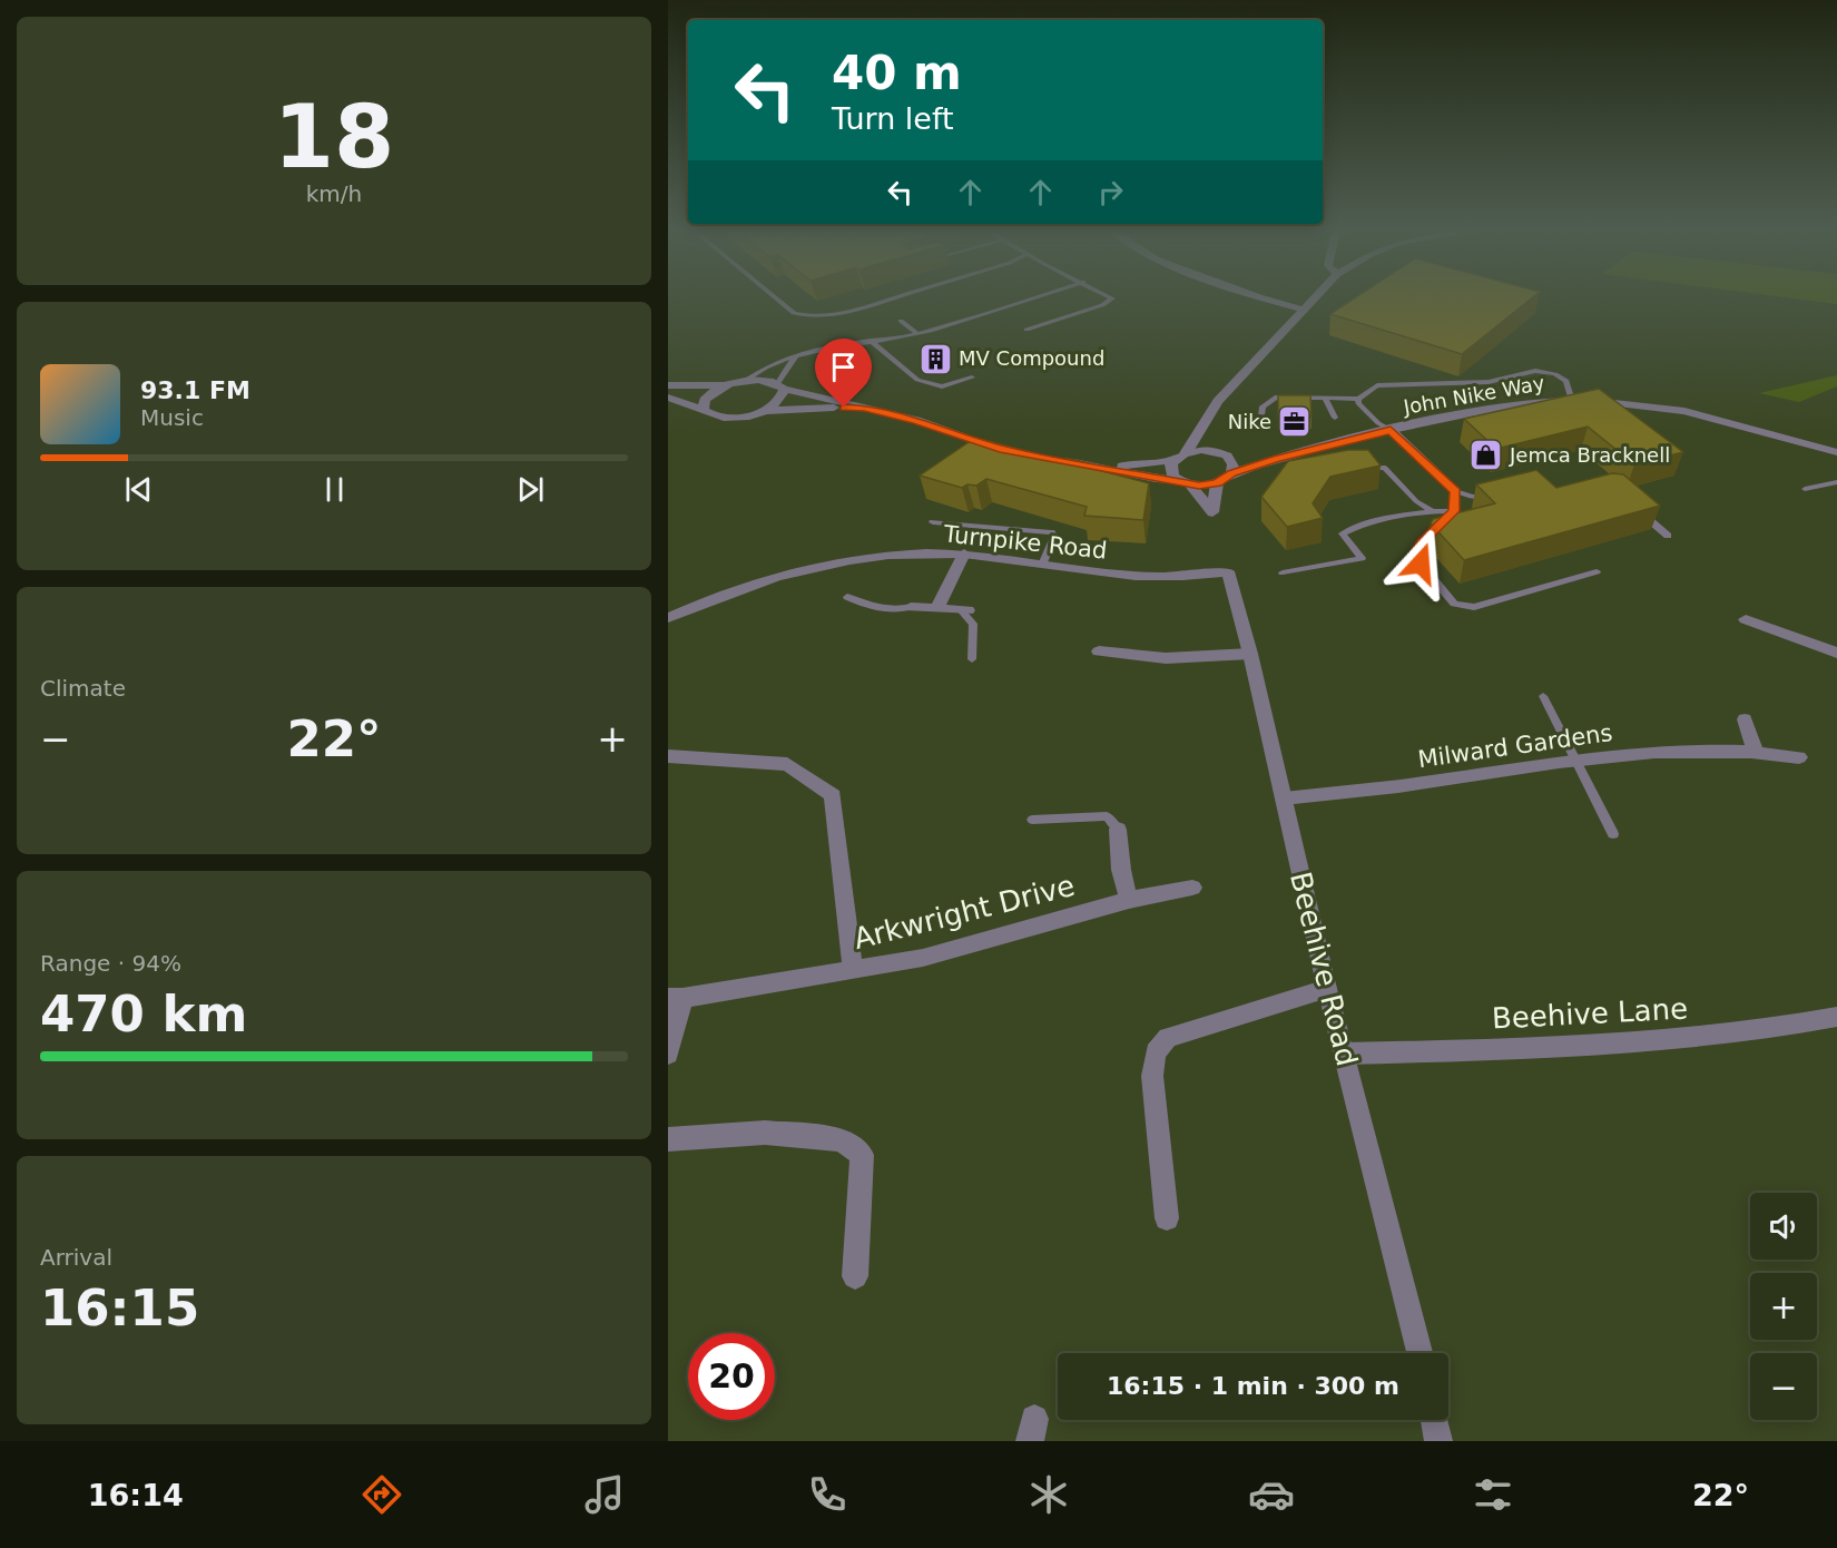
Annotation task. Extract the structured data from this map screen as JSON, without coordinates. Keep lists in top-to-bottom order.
{
  "streets": {
    "street": [
      "John Nike Way",
      "Turnpike Road",
      "Milward Gardens",
      "Arkwright Drive",
      "Beehive Road",
      "Beehive Lane"
    ]
  },
  "crossings": [
    ["Turnpike Road", "Beehive Road"],
    ["Milward Gardens", "Beehive Road"],
    ["Beehive Road", "Beehive Lane"]
  ],
  "places": {
    "building": ["MV Compound"],
    "office": ["Nike"],
    "shop": ["Jemca Bracknell"]
  },
  "page": {
    "tile": [
      ["18", "km/h"],
      "Climate",
      ["Range · 94%", "470 km"],
      ["Arrival", "16:15"]
    ],
    "turn": ["40 m", "Turn left"],
    "song": ["93.1 FM", "Music"],
    "heat": ["−", "22°", "+"],
    "map_buttons": ["+", "−"],
    "limit": "20",
    "trip": "16:15 · 1 min · 300 m",
    "tabs": ["16:14", "22°"]
  }
}
